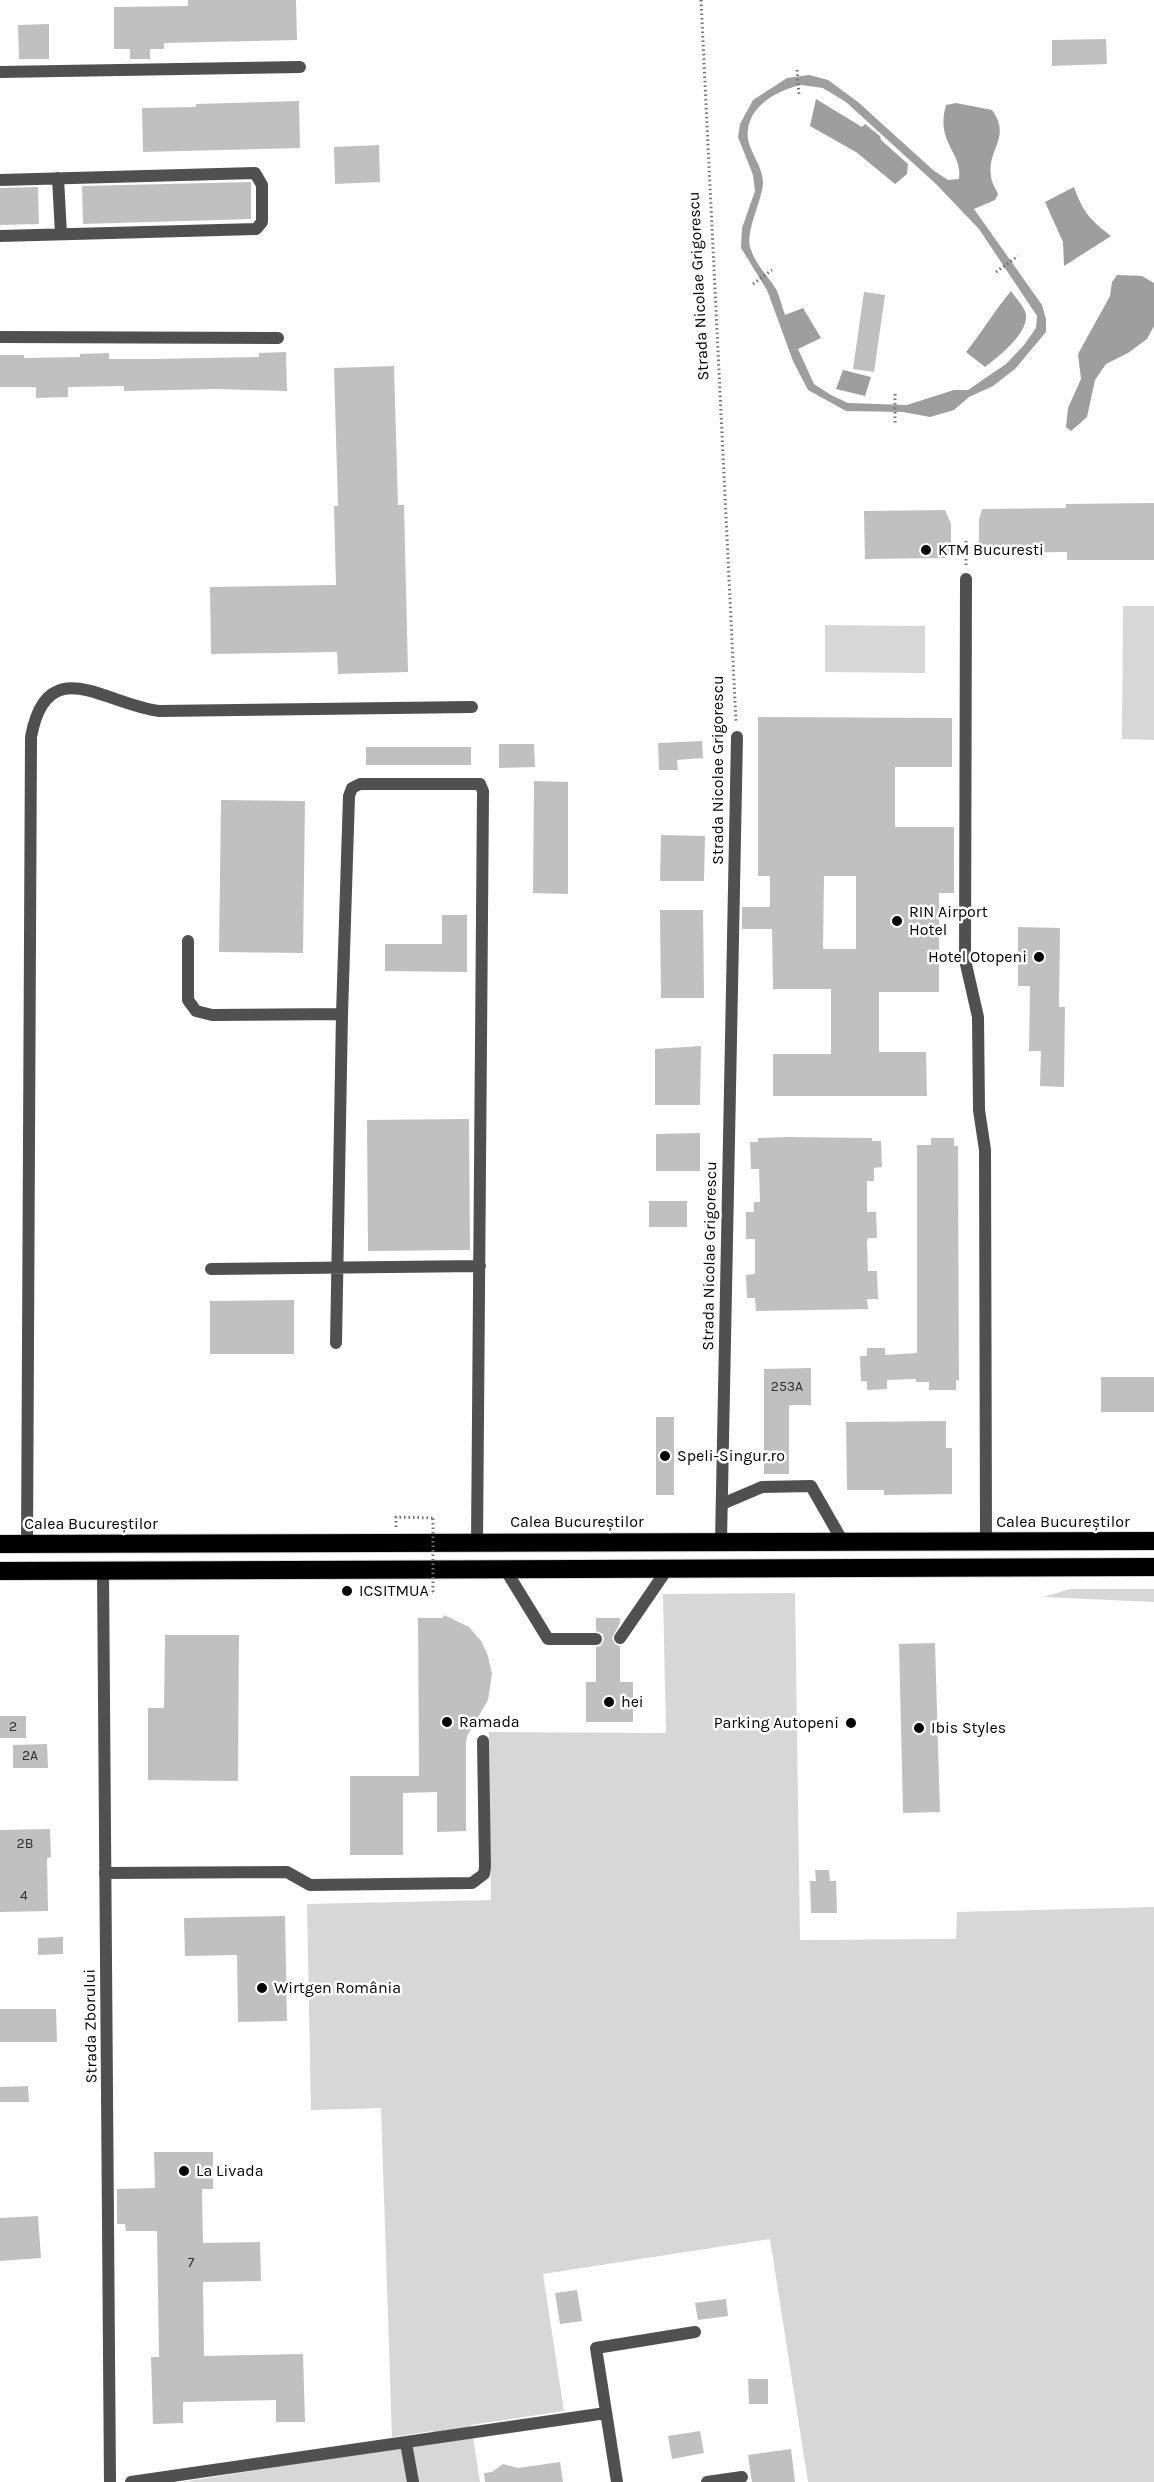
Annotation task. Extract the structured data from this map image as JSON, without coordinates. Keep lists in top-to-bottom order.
{
  "streets": {
    "highway": ["Calea Bucureștilor"],
    "street": ["Strada Nicolae Grigorescu", "Strada Zborului"]
  },
  "crossings": [
    ["Strada Nicolae Grigorescu", "Calea Bucureștilor"]
  ],
  "places": [
    "KTM Bucuresti",
    "RIN Airport Hotel",
    "Hotel Otopeni",
    "Speli-Singur.ro",
    "ICSITMUA",
    "hei",
    "Ramada",
    "Parking Autopeni",
    "Ibis Styles",
    "Wirtgen România",
    "La Livada"
  ],
  "house_numbers": [
    "253A",
    "2",
    "2A",
    "2B",
    "4",
    "7"
  ]
}
